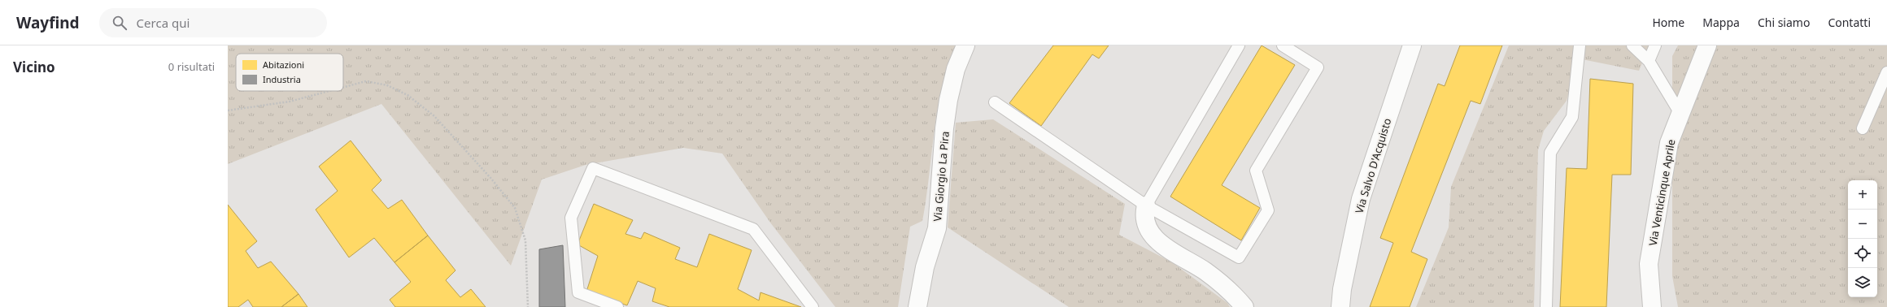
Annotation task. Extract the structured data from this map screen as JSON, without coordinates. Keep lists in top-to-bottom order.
{
  "streets": {
    "street": ["Via Salvo D'Acquisto", "Via Giorgio La Pira", "Via Venticinque Aprile"]
  },
  "legend": ["Abitazioni", "Industria"],
  "page": {
    "header": "Wayfind",
    "search": "Cerca qui",
    "nav": [
      "Home",
      "Mappa",
      "Chi siamo",
      "Contatti"
    ],
    "heading": ["Vicino", "0 risultati"],
    "map_buttons": ["+", "−"]
  }
}
